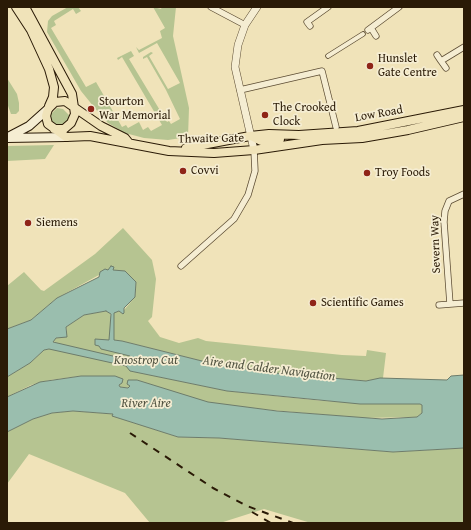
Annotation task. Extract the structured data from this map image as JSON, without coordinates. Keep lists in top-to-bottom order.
{
  "streets": {
    "main road": ["Low Road", "Thwaite Gate"],
    "street": ["Severn Way"]
  },
  "crossings": [
    ["Low Road", "Thwaite Gate"]
  ],
  "water": ["Knostrop Cut", "Aire and Calder Navigation", "River Aire"],
  "places": [
    "Hunslet Gate Centre",
    "Stourton War Memorial",
    "The Crooked Clock",
    "Covvi",
    "Troy Foods",
    "Siemens",
    "Scientific Games"
  ]
}
